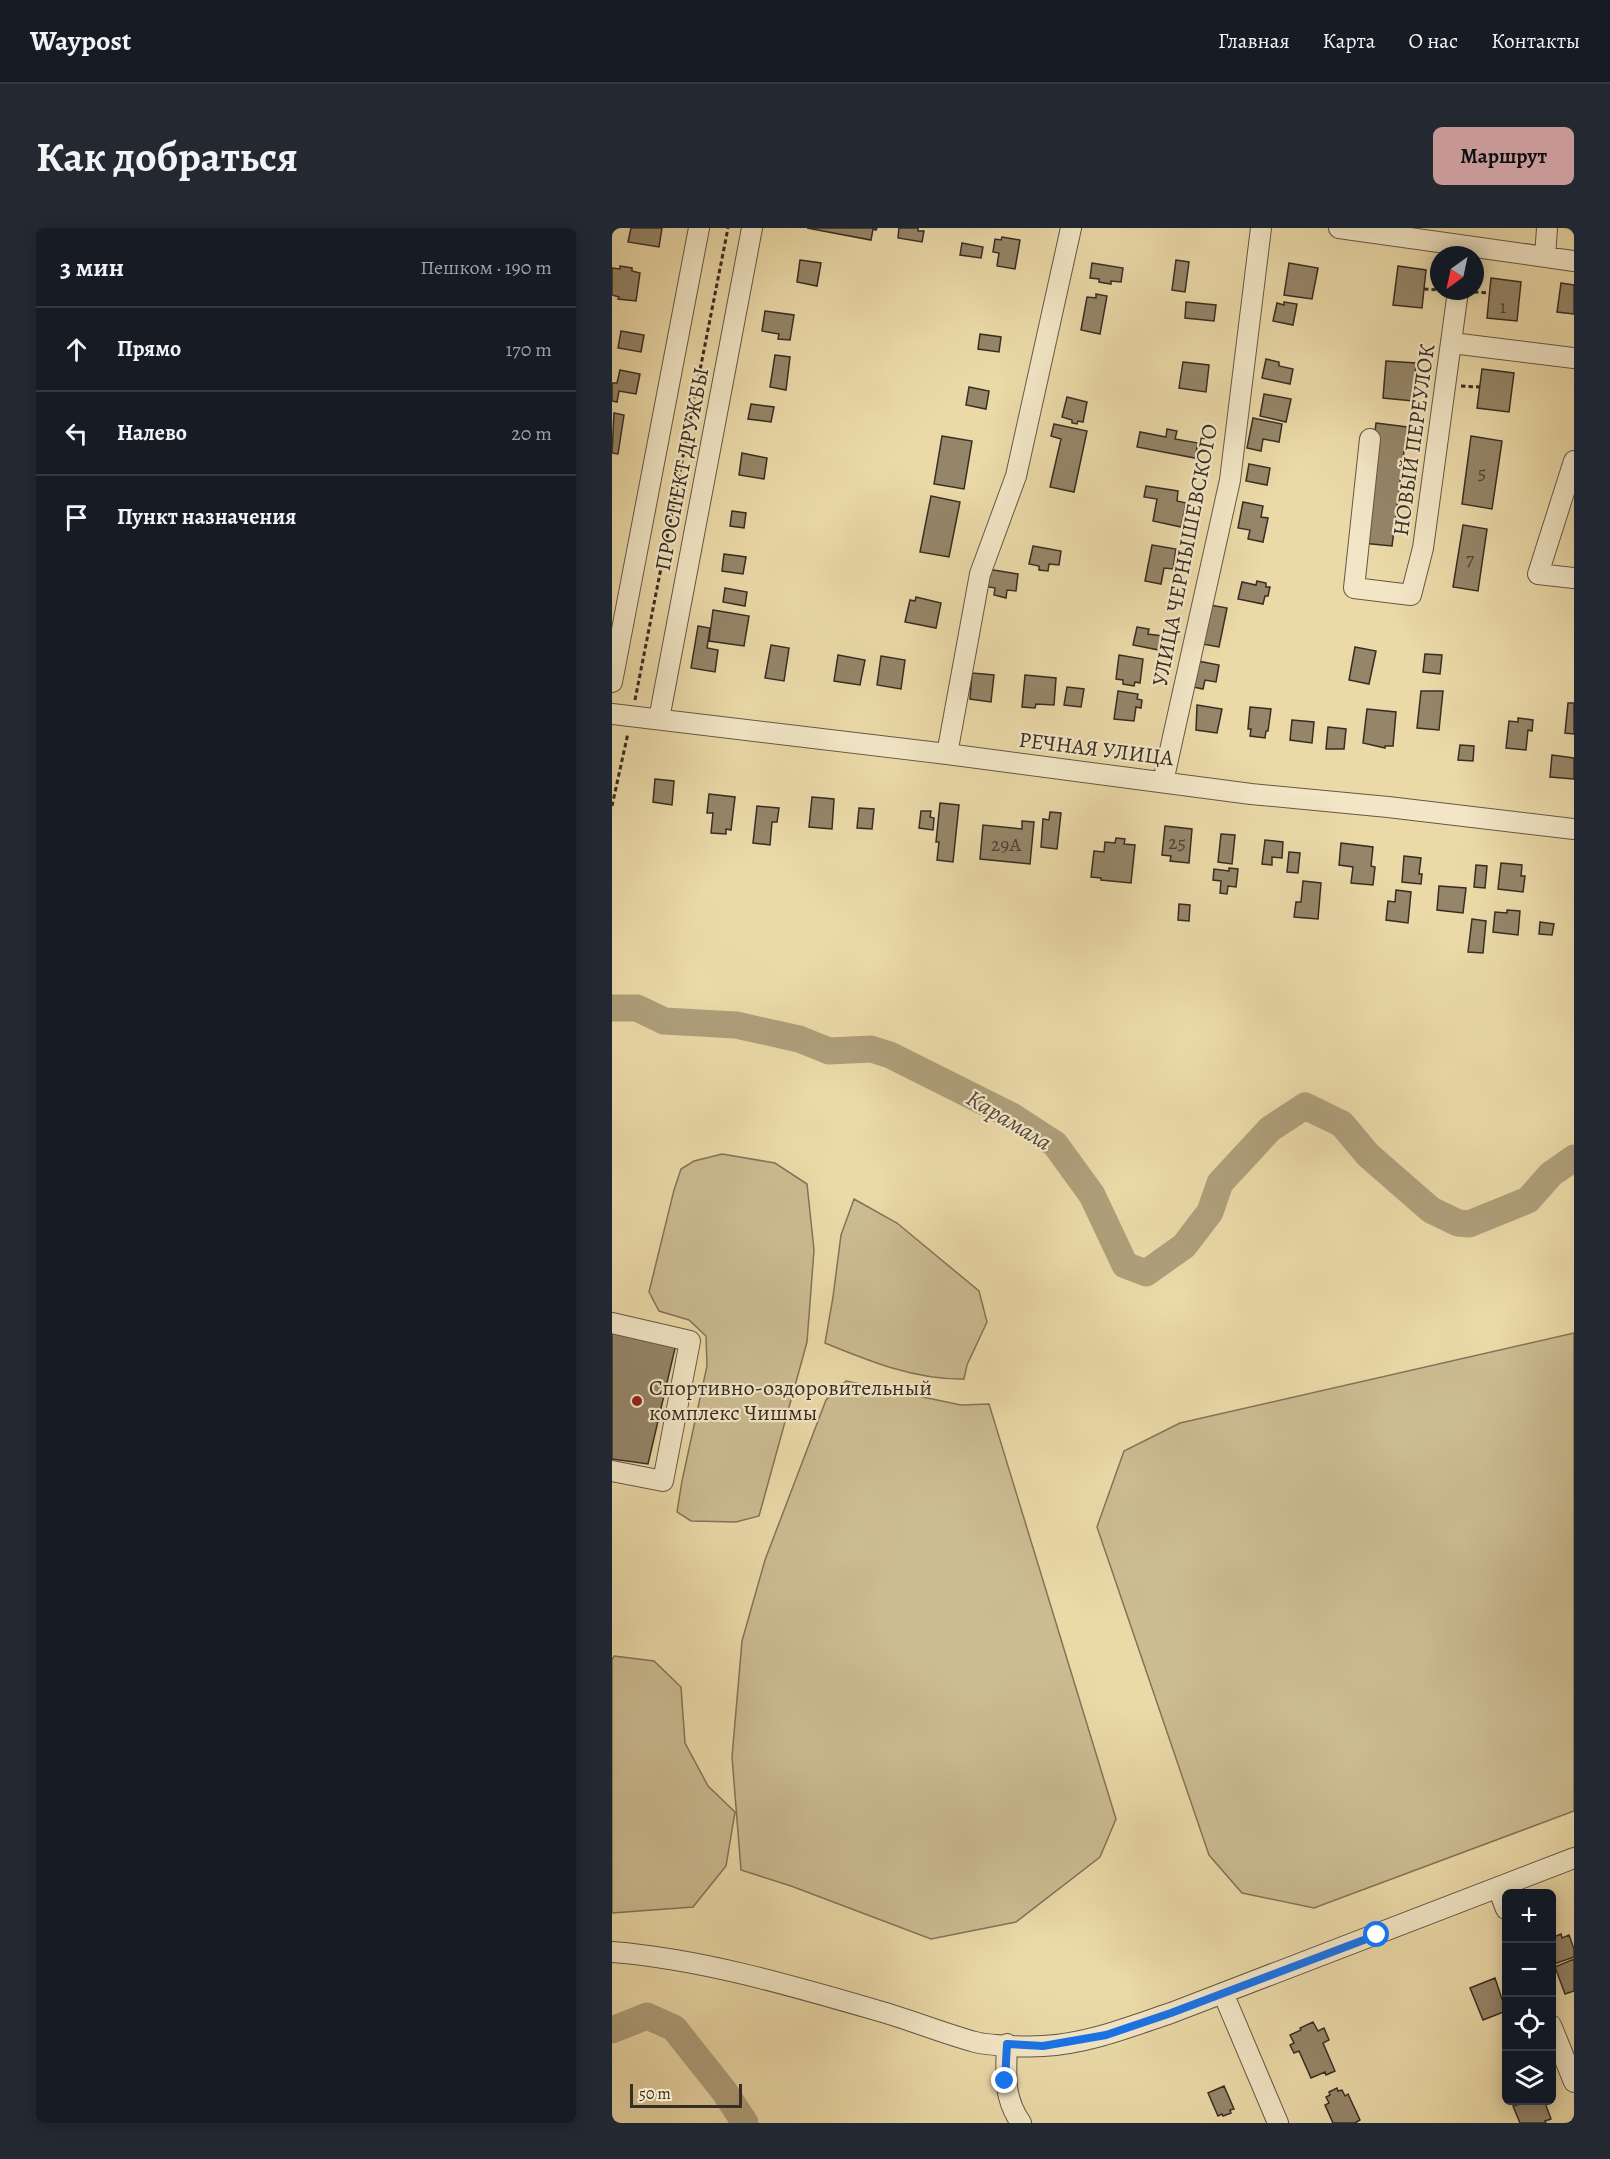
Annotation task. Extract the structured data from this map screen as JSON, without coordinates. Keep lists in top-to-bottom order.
{
  "streets": {
    "street": [
      "НОВЫЙ ПЕРЕУЛОК",
      "ПРОСПЕКТ ДРУЖБЫ",
      "УЛИЦА ЧЕРНЫШЕВСКОГО",
      "РЕЧНАЯ УЛИЦА"
    ]
  },
  "crossings": [
    ["ПРОСПЕКТ ДРУЖБЫ", "РЕЧНАЯ УЛИЦА"],
    ["УЛИЦА ЧЕРНЫШЕВСКОГО", "РЕЧНАЯ УЛИЦА"]
  ],
  "water": ["Карамала"],
  "places": ["Спортивно-оздоровительный комплекс Чишмы"],
  "house_numbers": [
    "1",
    "5",
    "7",
    "25",
    "29А"
  ],
  "scale_bar": "50 m",
  "north": "bottom left",
  "page": {
    "header": "Waypost",
    "nav": [
      "Главная",
      "Карта",
      "О нас",
      "Контакты"
    ],
    "buttons": "Маршрут",
    "title": "Как добраться",
    "heading": ["3 мин", "Пешком · 190 m"],
    "list": [
      ["Прямо", "170 m"],
      ["Налево", "20 m"],
      "Пункт назначения"
    ],
    "map_buttons": ["+", "−"],
    "scale": "50 m"
  }
}
